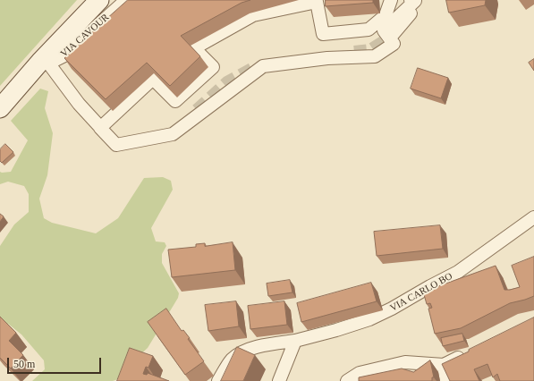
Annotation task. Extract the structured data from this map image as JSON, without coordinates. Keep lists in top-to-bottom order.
{
  "streets": {
    "main road": ["VIA CAVOUR"],
    "street": ["VIA CARLO BO"]
  },
  "scale_bar": "50 m"
}
